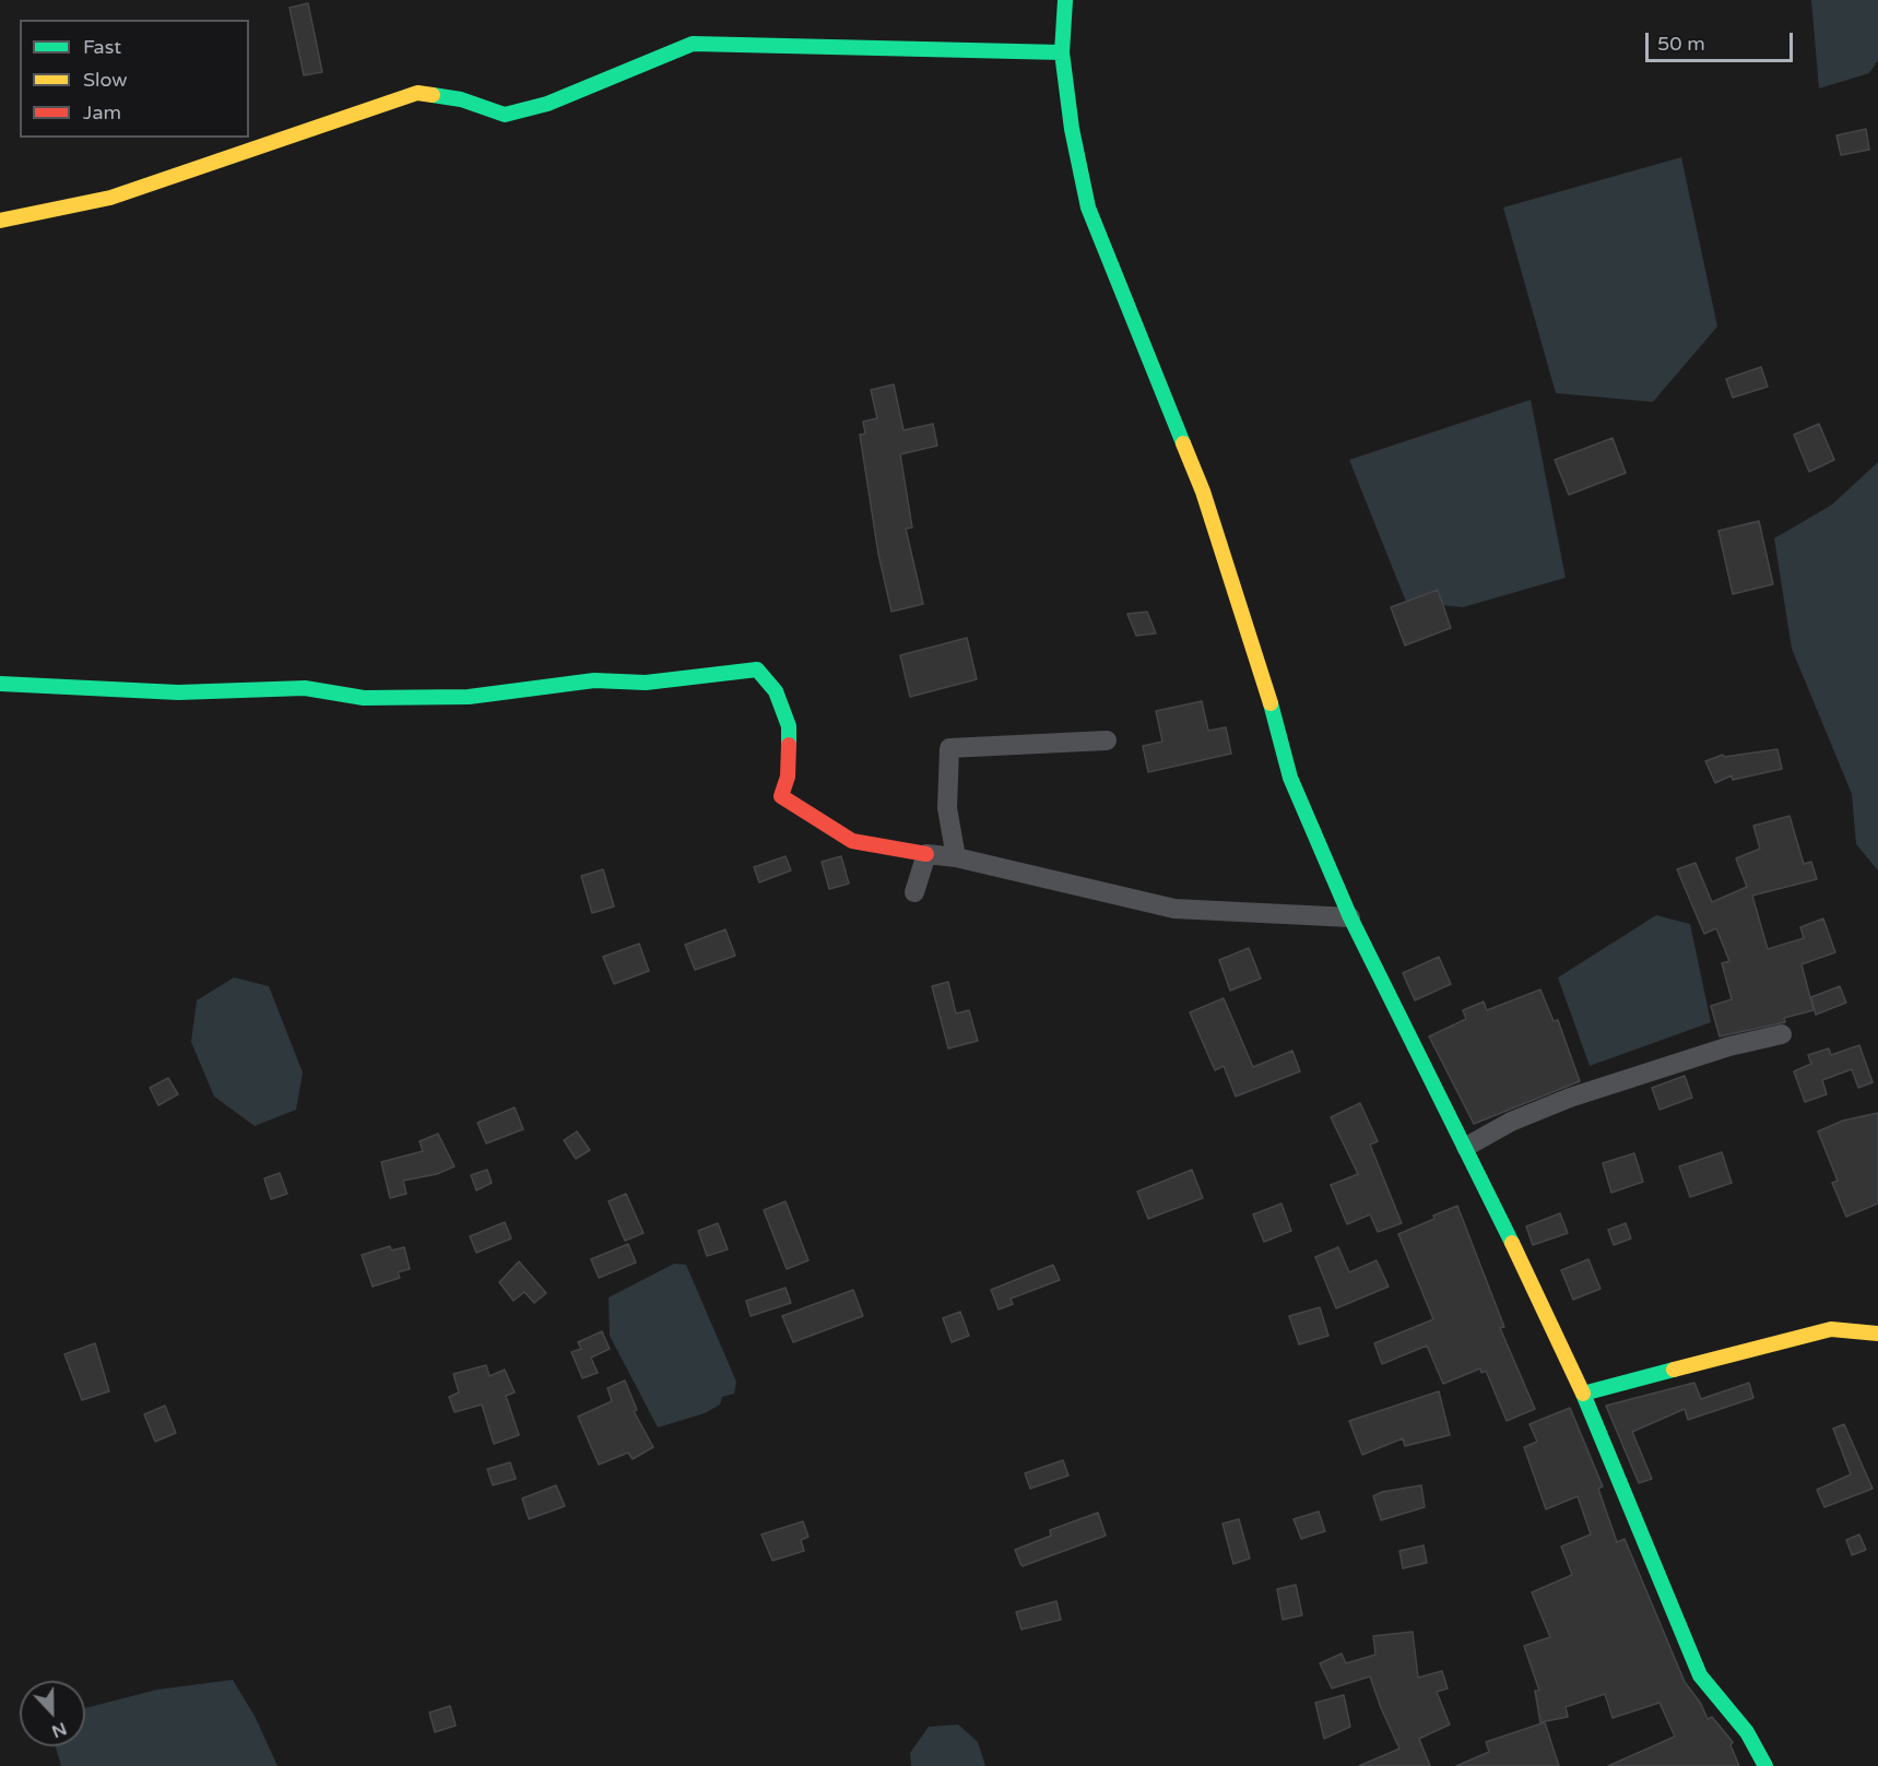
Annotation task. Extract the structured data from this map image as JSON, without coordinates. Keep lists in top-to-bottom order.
{
  "legend": ["Fast", "Slow", "Jam"],
  "scale_bar": "50 m",
  "north": "bottom"
}
